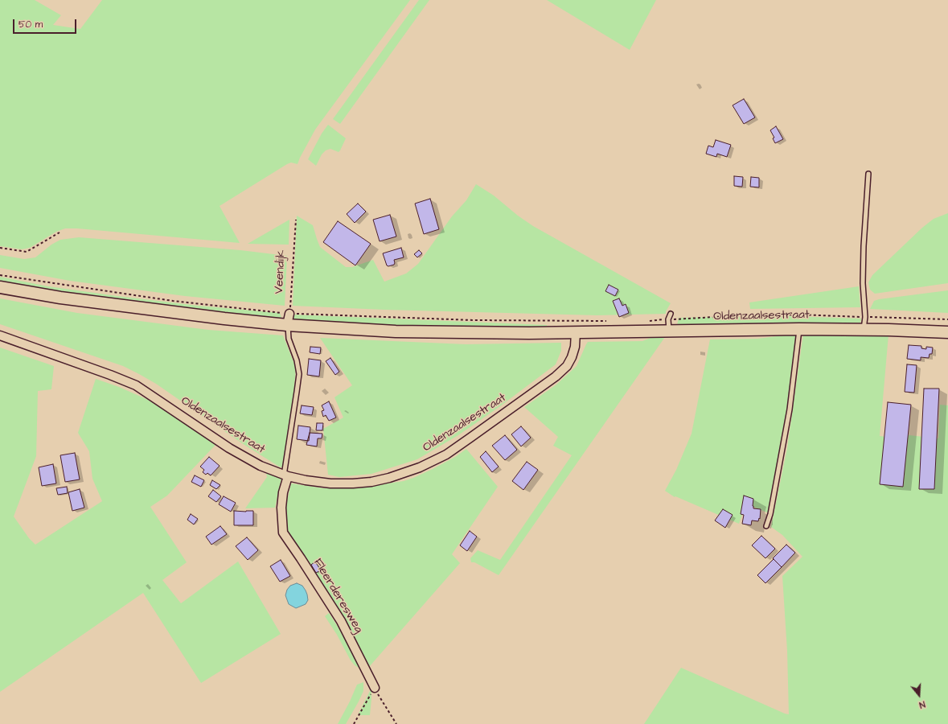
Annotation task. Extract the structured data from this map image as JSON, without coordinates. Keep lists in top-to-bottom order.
{
  "streets": {
    "main road": ["Oldenzaalsestraat"],
    "street": ["Fleerderesweg"],
    "path": ["Veendijk"]
  },
  "crossings": [
    ["Oldenzaalsestraat", "Fleerderesweg"]
  ],
  "scale_bar": "50 m",
  "north": "bottom"
}
